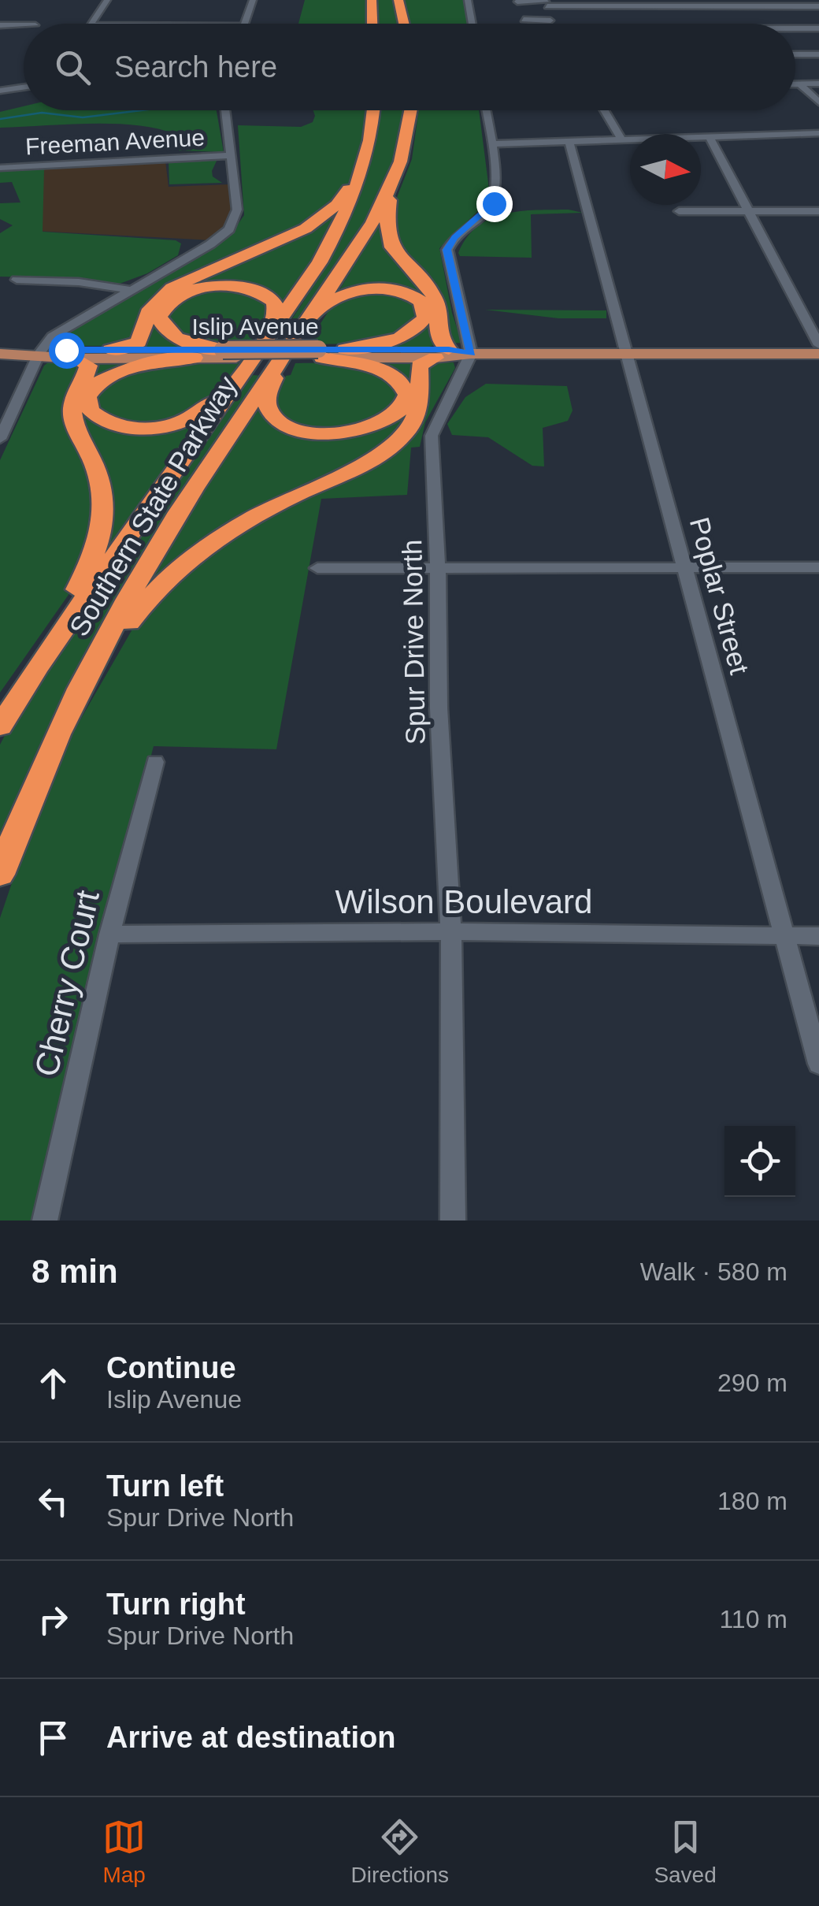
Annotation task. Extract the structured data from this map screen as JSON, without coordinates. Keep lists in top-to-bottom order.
{
  "streets": {
    "highway": ["Southern State Parkway"],
    "main road": ["Islip Avenue"],
    "street": [
      "Freeman Avenue",
      "Poplar Street",
      "Spur Drive North",
      "Wilson Boulevard",
      "Cherry Court"
    ]
  },
  "crossings": [
    ["Islip Avenue", "Poplar Street"],
    ["Islip Avenue", "Spur Drive North"],
    ["Poplar Street", "Wilson Boulevard"],
    ["Spur Drive North", "Wilson Boulevard"],
    ["Wilson Boulevard", "Cherry Court"]
  ],
  "north": "right",
  "page": {
    "search": "Search here",
    "heading": ["8 min", "Walk · 580 m"],
    "list": [
      ["Continue", "Islip Avenue", "290 m"],
      ["Turn left", "Spur Drive North", "180 m"],
      ["Turn right", "Spur Drive North", "110 m"],
      "Arrive at destination"
    ],
    "nav": ["Map", "Directions", "Saved"]
  }
}
